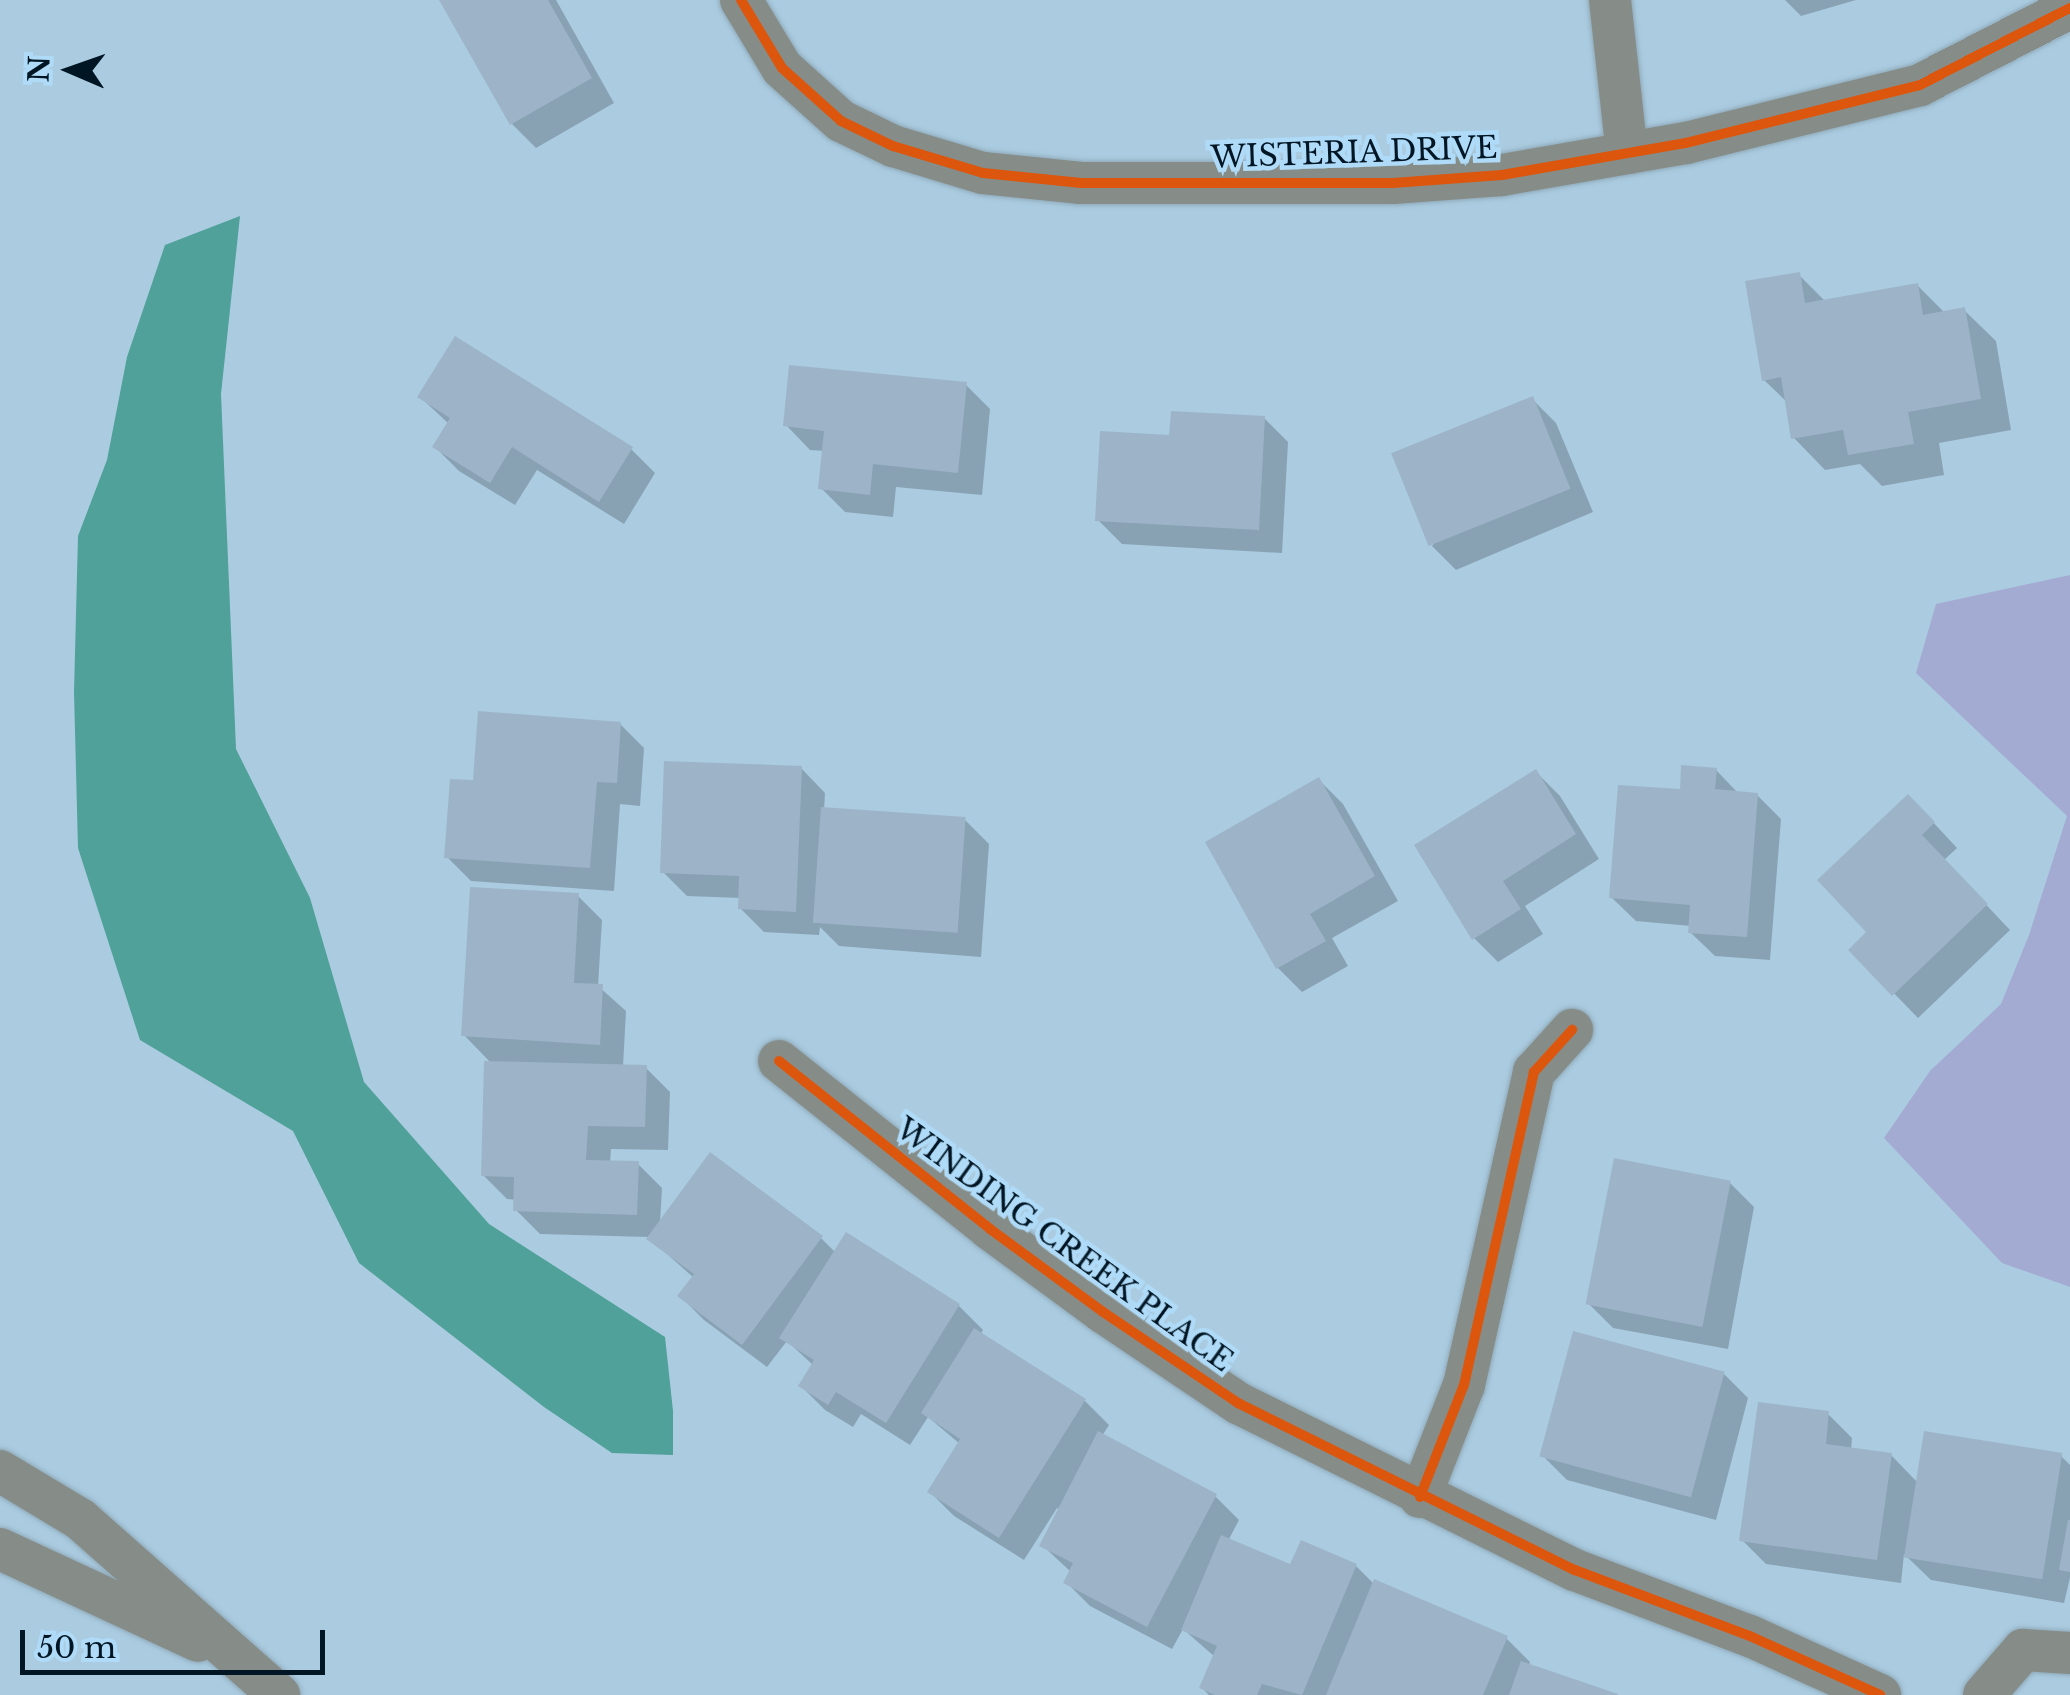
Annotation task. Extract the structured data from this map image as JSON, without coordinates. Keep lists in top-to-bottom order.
{
  "streets": {
    "street": ["WISTERIA DRIVE", "WINDING CREEK PLACE"]
  },
  "scale_bar": "50 m",
  "north": "left"
}
